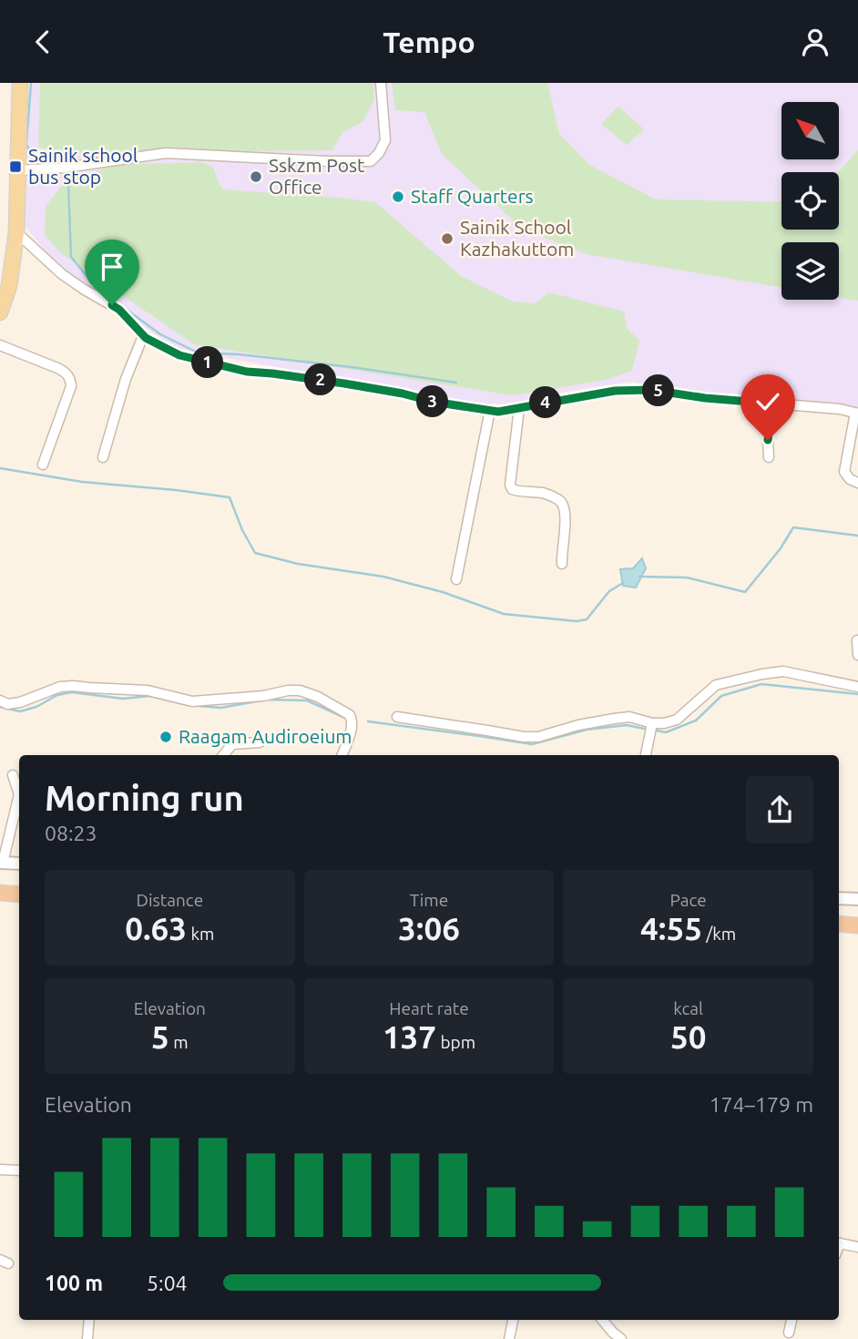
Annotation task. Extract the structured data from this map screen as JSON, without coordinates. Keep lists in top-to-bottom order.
{
  "places": {
    "transit": ["Sainik school bus stop"],
    "other": [
      "Sskzm Post Office",
      "Staff Quarters",
      "Sainik School Kazhakuttom",
      "Raagam Audiroeium"
    ]
  },
  "north": "top left",
  "page": {
    "header": "Tempo",
    "pins": [
      "1",
      "2",
      "5",
      "3",
      "4"
    ],
    "heading": ["Morning run", "08:23"],
    "stats": [
      ["Distance", "0.63 km"],
      ["Time", "3:06"],
      ["Pace", "4:55 /km"],
      ["Elevation", "5 m"],
      ["Heart rate", "137 bpm"],
      ["kcal", "50"]
    ],
    "chart": ["Elevation", "174–179 m"],
    "list": [
      {
        "name": "100 m",
        "note": "5:04"
      }
    ]
  }
}
